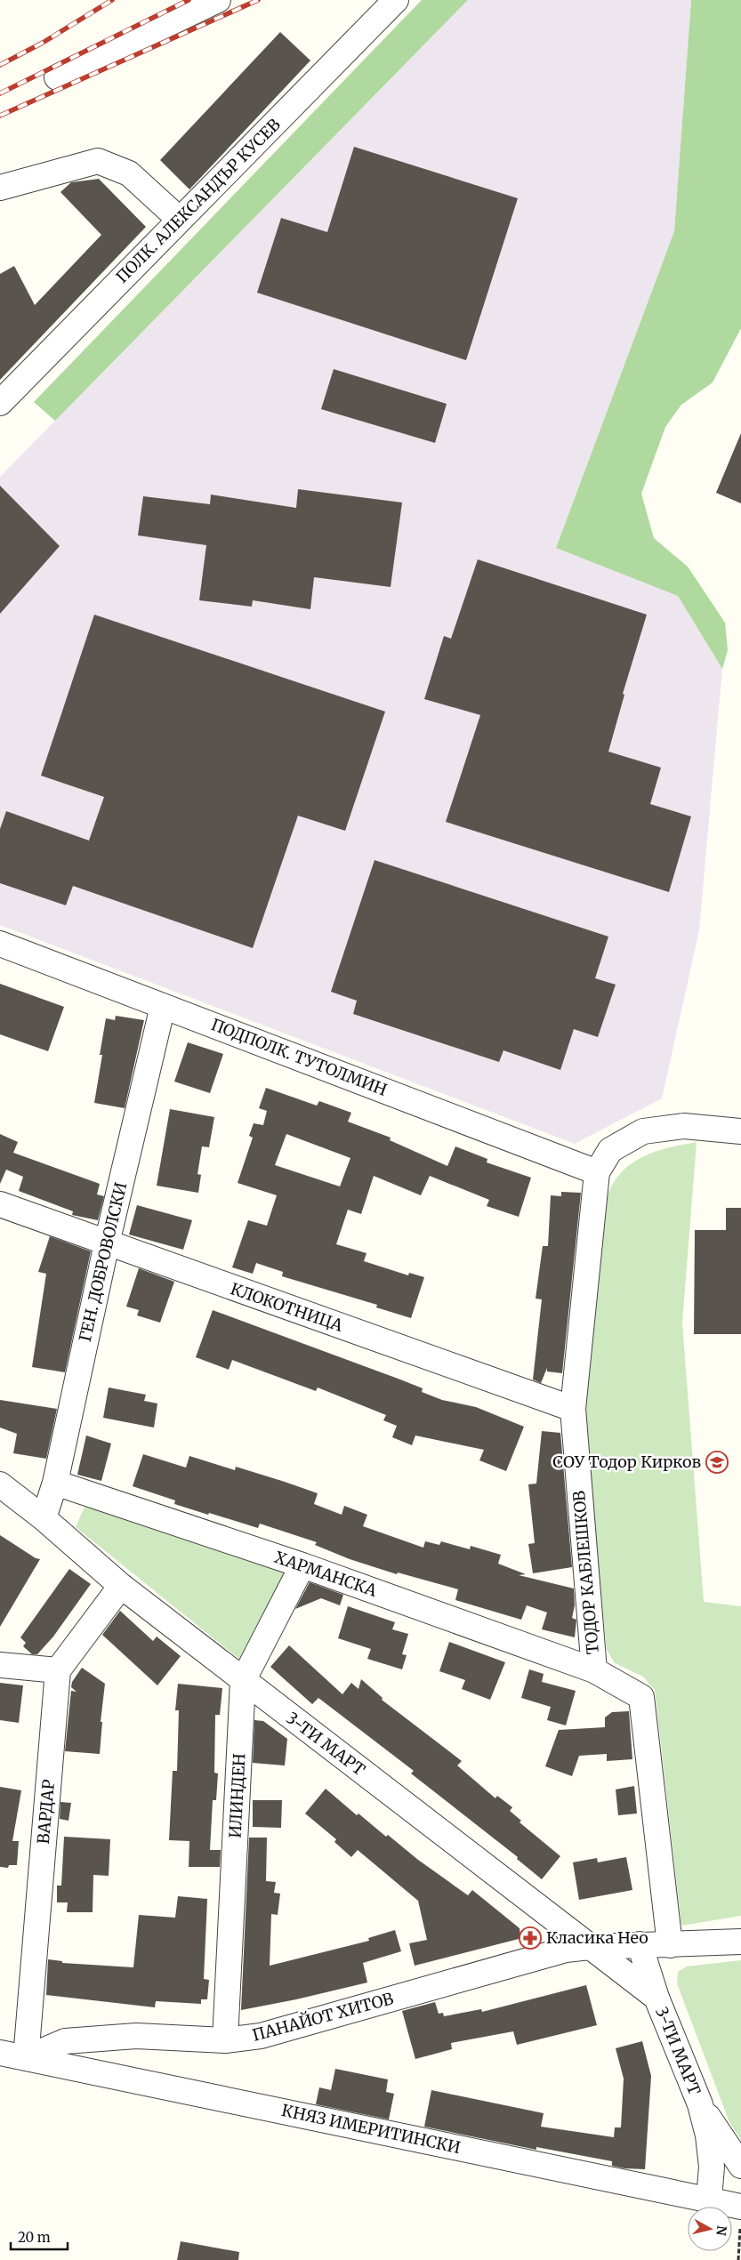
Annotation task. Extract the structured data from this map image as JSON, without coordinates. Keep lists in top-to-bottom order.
{
  "streets": {
    "street": [
      "ПОЛК. АЛЕКСАНДЪР КУСЕВ",
      "ПОДПОЛК. ТУТОЛМИН",
      "ГЕН. ДОБРОВОЛСКИ",
      "КЛОКОТНИЦА",
      "ТОДОР КАБЛЕШКОВ",
      "ХАРМАНСКА",
      "3-ТИ МАРТ",
      "ИЛИНДЕН",
      "ВАРДАР",
      "ПАНАЙОТ ХИТОВ",
      "КНЯЗ ИМЕРИТИНСКИ"
    ]
  },
  "crossings": [
    ["ПОДПОЛК. ТУТОЛМИН", "ГЕН. ДОБРОВОЛСКИ"],
    ["ПОДПОЛК. ТУТОЛМИН", "ТОДОР КАБЛЕШКОВ"],
    ["ГЕН. ДОБРОВОЛСКИ", "КЛОКОТНИЦА"],
    ["ГЕН. ДОБРОВОЛСКИ", "ХАРМАНСКА"],
    ["ГЕН. ДОБРОВОЛСКИ", "3-ТИ МАРТ"],
    ["КЛОКОТНИЦА", "ТОДОР КАБЛЕШКОВ"],
    ["ТОДОР КАБЛЕШКОВ", "ХАРМАНСКА"],
    ["ТОДОР КАБЛЕШКОВ", "ПАНАЙОТ ХИТОВ"],
    ["ХАРМАНСКА", "ИЛИНДЕН"],
    ["3-ТИ МАРТ", "ИЛИНДЕН"],
    ["3-ТИ МАРТ", "ПАНАЙОТ ХИТОВ"],
    ["ИЛИНДЕН", "ПАНАЙОТ ХИТОВ"],
    ["ВАРДАР", "ПАНАЙОТ ХИТОВ"],
    ["ВАРДАР", "КНЯЗ ИМЕРИТИНСКИ"],
    ["ПАНАЙОТ ХИТОВ", "КНЯЗ ИМЕРИТИНСКИ"]
  ],
  "places": {
    "school or university": ["СОУ Тодор Кирков"],
    "pharmacy": ["Класика Нео"]
  },
  "scale_bar": "20 m",
  "north": "right"
}
